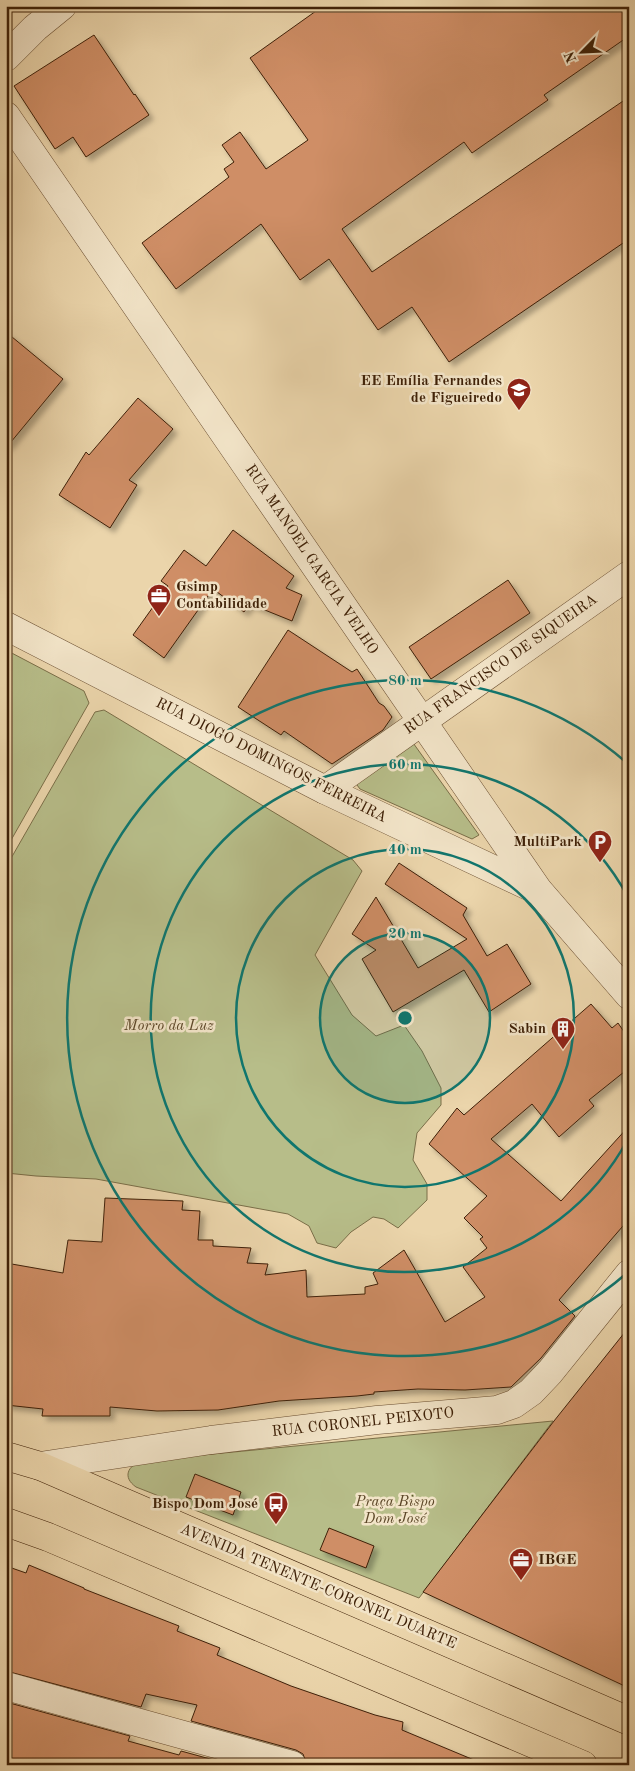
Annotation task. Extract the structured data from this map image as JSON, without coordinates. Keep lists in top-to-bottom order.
{
  "streets": {
    "main road": ["AVENIDA TENENTE-CORONEL DUARTE"],
    "street": [
      "RUA MANOEL GARCIA VELHO",
      "RUA FRANCISCO DE SIQUEIRA",
      "RUA DIOGO DOMINGOS FERREIRA",
      "RUA CORONEL PEIXOTO"
    ]
  },
  "crossings": [
    ["RUA MANOEL GARCIA VELHO", "RUA FRANCISCO DE SIQUEIRA"],
    ["RUA MANOEL GARCIA VELHO", "RUA DIOGO DOMINGOS FERREIRA"],
    ["RUA FRANCISCO DE SIQUEIRA", "RUA DIOGO DOMINGOS FERREIRA"],
    ["RUA CORONEL PEIXOTO", "AVENIDA TENENTE-CORONEL DUARTE"]
  ],
  "parks": ["Morro da Luz", "Praça Bispo Dom José"],
  "places": {
    "school or university": ["EE Emília Fernandes de Figueiredo"],
    "office": ["Gsimp Contabilidade", "IBGE"],
    "parking": ["MultiPark"],
    "building": ["Sabin"],
    "bus stop": ["Bispo Dom José"]
  },
  "north": "bottom left",
  "rings": [
    "80 m",
    "60 m",
    "40 m",
    "20 m"
  ]
}
